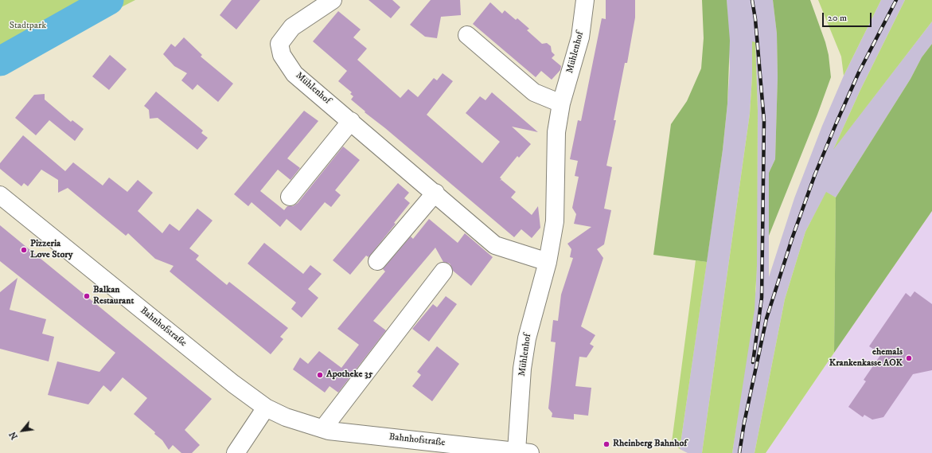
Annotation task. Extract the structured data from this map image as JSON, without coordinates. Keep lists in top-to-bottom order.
{
  "streets": {
    "street": ["Mühlenhof", "Bahnhofstraße"]
  },
  "crossings": [
    ["Mühlenhof", "Bahnhofstraße"]
  ],
  "parks": ["Stadtpark"],
  "places": [
    "Pizzeria Love Story",
    "Balkan Restaurant",
    "ehemals Krankenkasse AOK",
    "Apotheke 35",
    "Rheinberg Bahnhof"
  ],
  "scale_bar": "20 m",
  "north": "bottom left"
}
